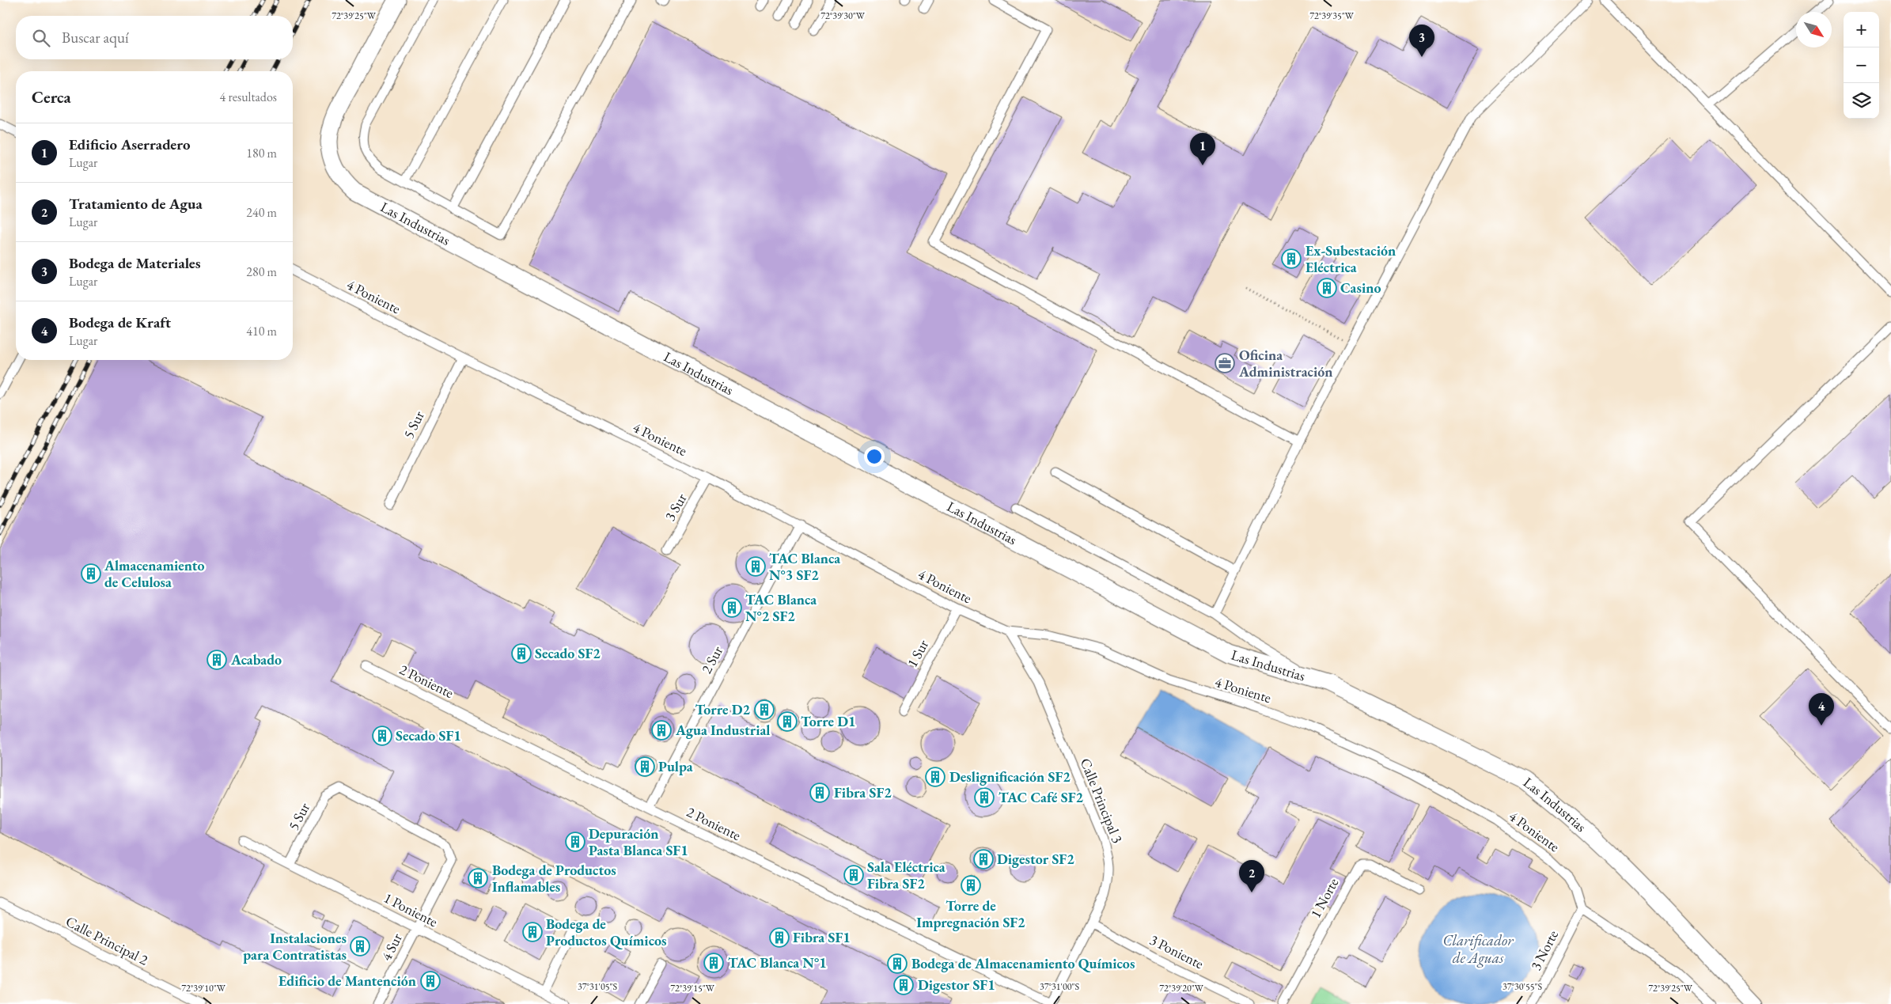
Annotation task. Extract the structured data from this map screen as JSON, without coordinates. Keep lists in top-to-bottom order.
{
  "streets": {
    "street": ["Las Industrias"],
    "lane": [
      "4 Poniente",
      "5 Sur",
      "3 Sur",
      "1 Sur",
      "2 Sur",
      "2 Poniente",
      "Calle Principal 3",
      "1 Norte",
      "1 Poniente",
      "Calle Principal 2",
      "4 Sur",
      "3 Norte",
      "3 Poniente"
    ]
  },
  "crossings": [
    ["4 Poniente", "5 Sur"],
    ["4 Poniente", "3 Sur"],
    ["4 Poniente", "1 Sur"],
    ["4 Poniente", "2 Sur"],
    ["4 Poniente", "Calle Principal 3"],
    ["4 Poniente", "3 Norte"],
    ["5 Sur", "1 Poniente"],
    ["5 Sur", "4 Sur"],
    ["2 Sur", "2 Poniente"],
    ["2 Poniente", "Calle Principal 3"],
    ["Calle Principal 3", "3 Poniente"],
    ["1 Poniente", "4 Sur"]
  ],
  "water": ["Clarificador de Aguas"],
  "places": {
    "building": [
      "Ex-Subestación Eléctrica",
      "Casino",
      "TAC Blanca N°3 SF2",
      "Almacenamiento de Celulosa",
      "TAC Blanca N°2 SF2",
      "Secado SF2",
      "Acabado",
      "Torre D2",
      "Torre D1",
      "Agua Industrial",
      "Secado SF1",
      "Pulpa",
      "Deslignificación SF2",
      "Fibra SF2",
      "TAC Café SF2",
      "Depuración Pasta Blanca SF1",
      "Digestor SF2",
      "Sala Eléctrica Fibra SF2",
      "Bodega de Productos Inflamables",
      "Torre de Impregnación SF2",
      "Bodega de Productos Químicos",
      "Fibra SF1",
      "Instalaciones para Contratistas",
      "TAC Blanca N°1",
      "Bodega de Almacenamiento Químicos",
      "Edificio de Mantención",
      "Digestor SF1"
    ],
    "office": ["Oficina Administración"]
  },
  "north": "bottom right",
  "page": {
    "map_buttons": ["+", "−"],
    "search": "Buscar aquí",
    "pins": [
      "3",
      "1",
      "4",
      "2"
    ],
    "heading": ["Cerca", "4 resultados"],
    "list": [
      {
        "mark": "1",
        "name": "Edificio Aserradero",
        "note": "Lugar",
        "value": "180 m"
      },
      {
        "mark": "2",
        "name": "Tratamiento de Agua",
        "note": "Lugar",
        "value": "240 m"
      },
      {
        "mark": "3",
        "name": "Bodega de Materiales",
        "note": "Lugar",
        "value": "280 m"
      },
      {
        "mark": "4",
        "name": "Bodega de Kraft",
        "note": "Lugar",
        "value": "410 m"
      }
    ]
  },
  "coordinates": [
    "72°39'25\"W",
    "72°39'30\"W",
    "72°39'35\"W",
    "37°31'05\"S",
    "37°31'00\"S",
    "37°30'55\"S",
    "72°39'10\"W",
    "72°39'15\"W",
    "72°39'20\"W"
  ]
}
